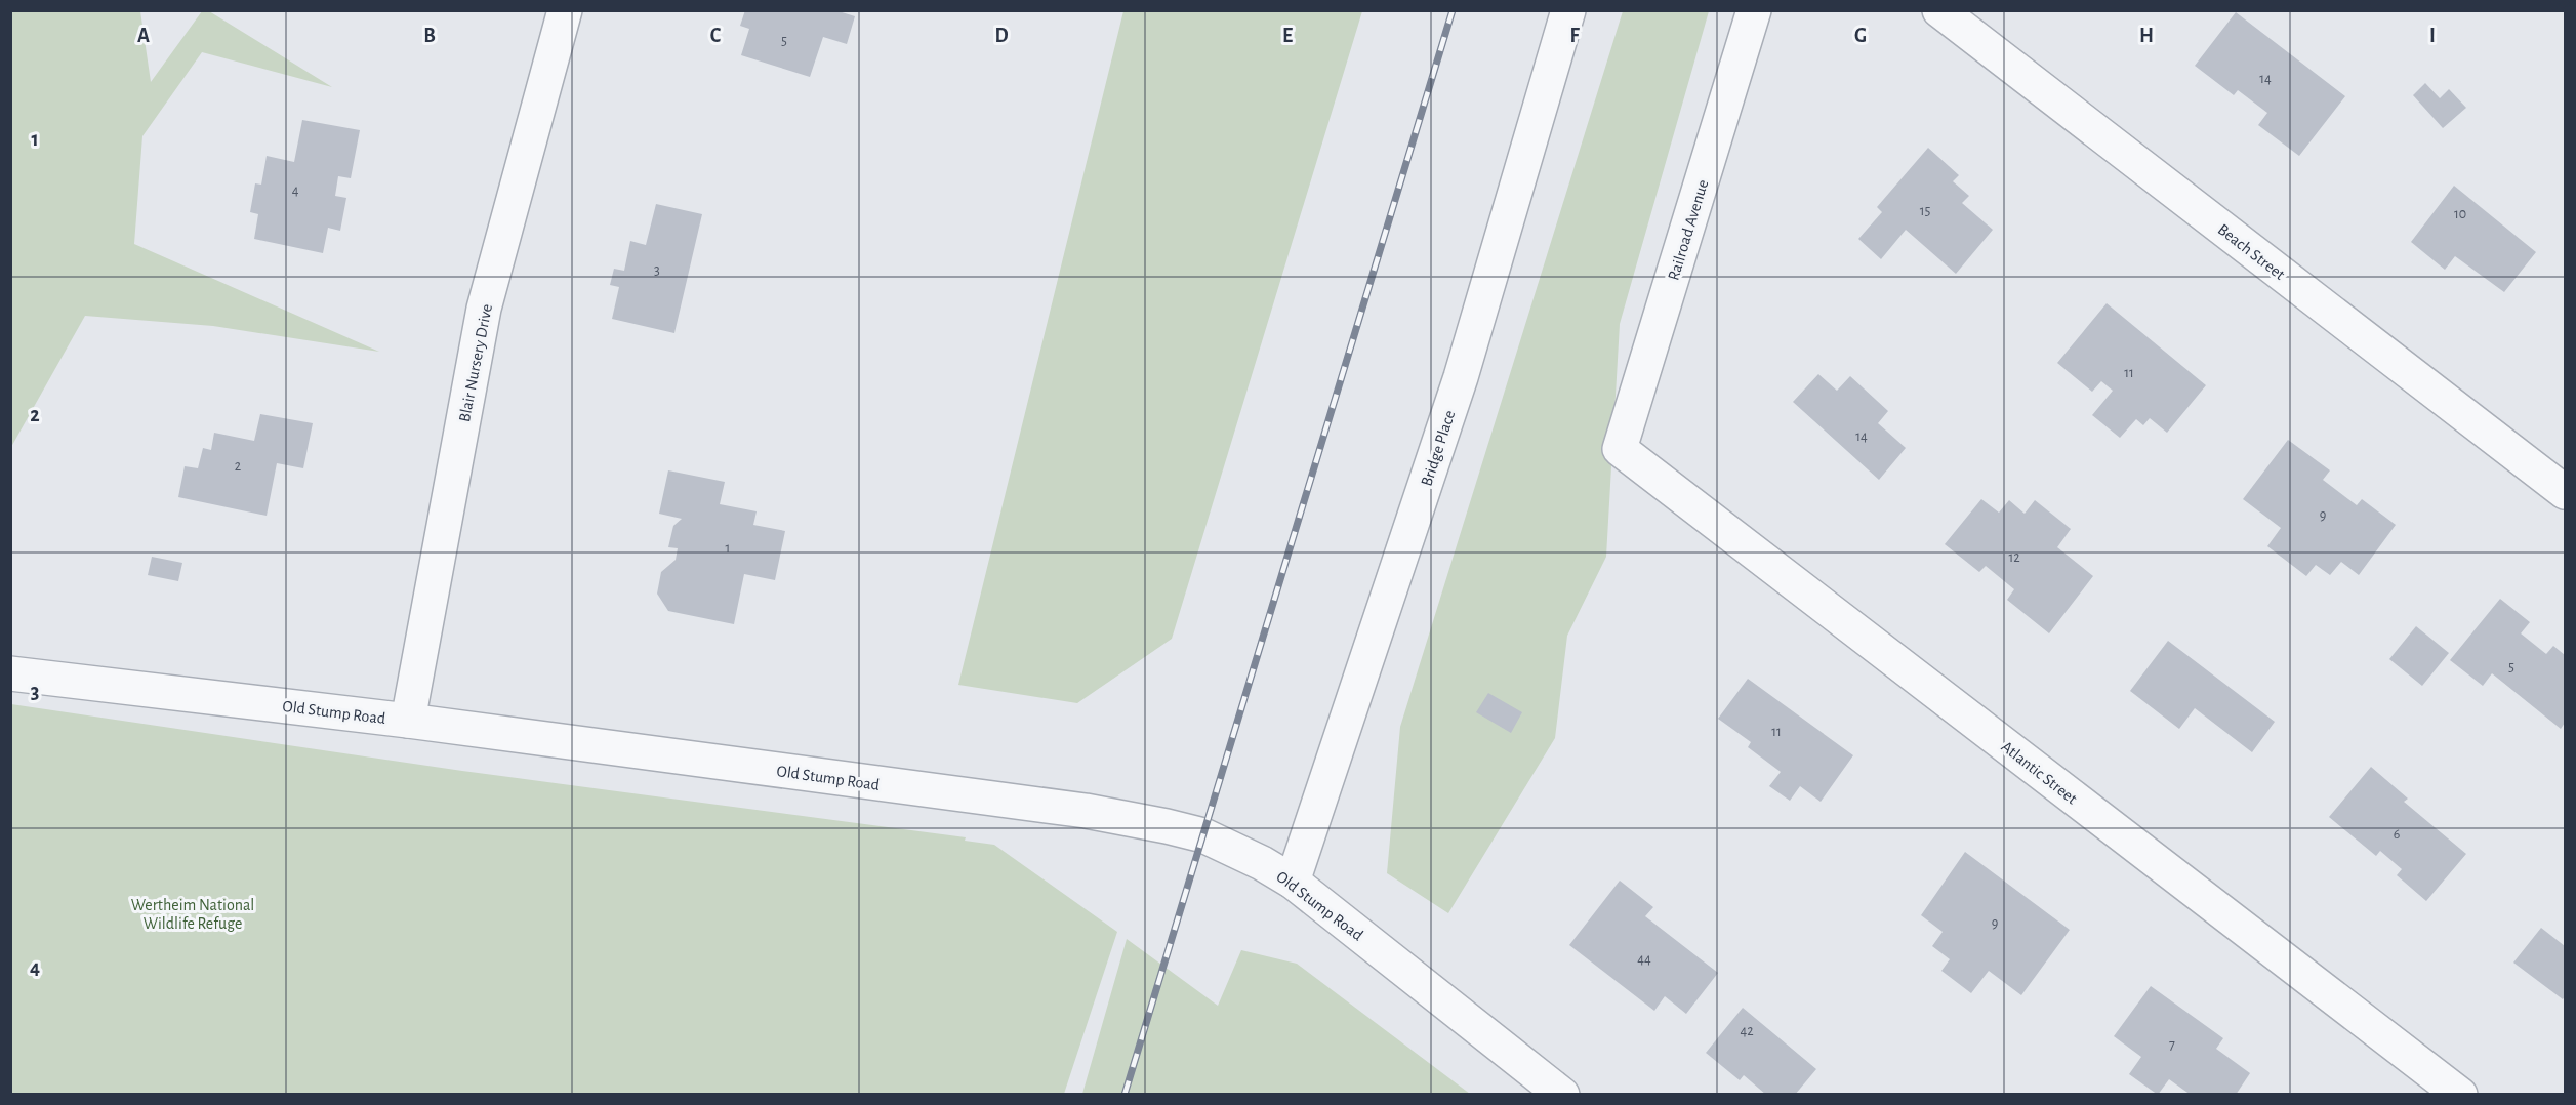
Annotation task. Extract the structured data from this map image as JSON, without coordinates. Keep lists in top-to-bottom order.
{
  "streets": {
    "street": [
      "Railroad Avenue",
      "Beach Street",
      "Blair Nursery Drive",
      "Bridge Place",
      "Old Stump Road",
      "Atlantic Street"
    ]
  },
  "crossings": [
    ["Railroad Avenue", "Atlantic Street"],
    ["Blair Nursery Drive", "Old Stump Road"],
    ["Bridge Place", "Old Stump Road"]
  ],
  "parks": ["Wertheim National Wildlife Refuge"],
  "house_numbers": [
    "5",
    "14",
    "4",
    "15",
    "10",
    "3",
    "11",
    "14",
    "2",
    "9",
    "1",
    "12",
    "5",
    "11",
    "6",
    "9",
    "44",
    "42",
    "7"
  ],
  "grid": {
    "columns": [
      "A",
      "B",
      "C",
      "D",
      "E",
      "F",
      "G",
      "H",
      "I"
    ],
    "rows": [
      "1",
      "2",
      "3",
      "4"
    ]
  }
}
